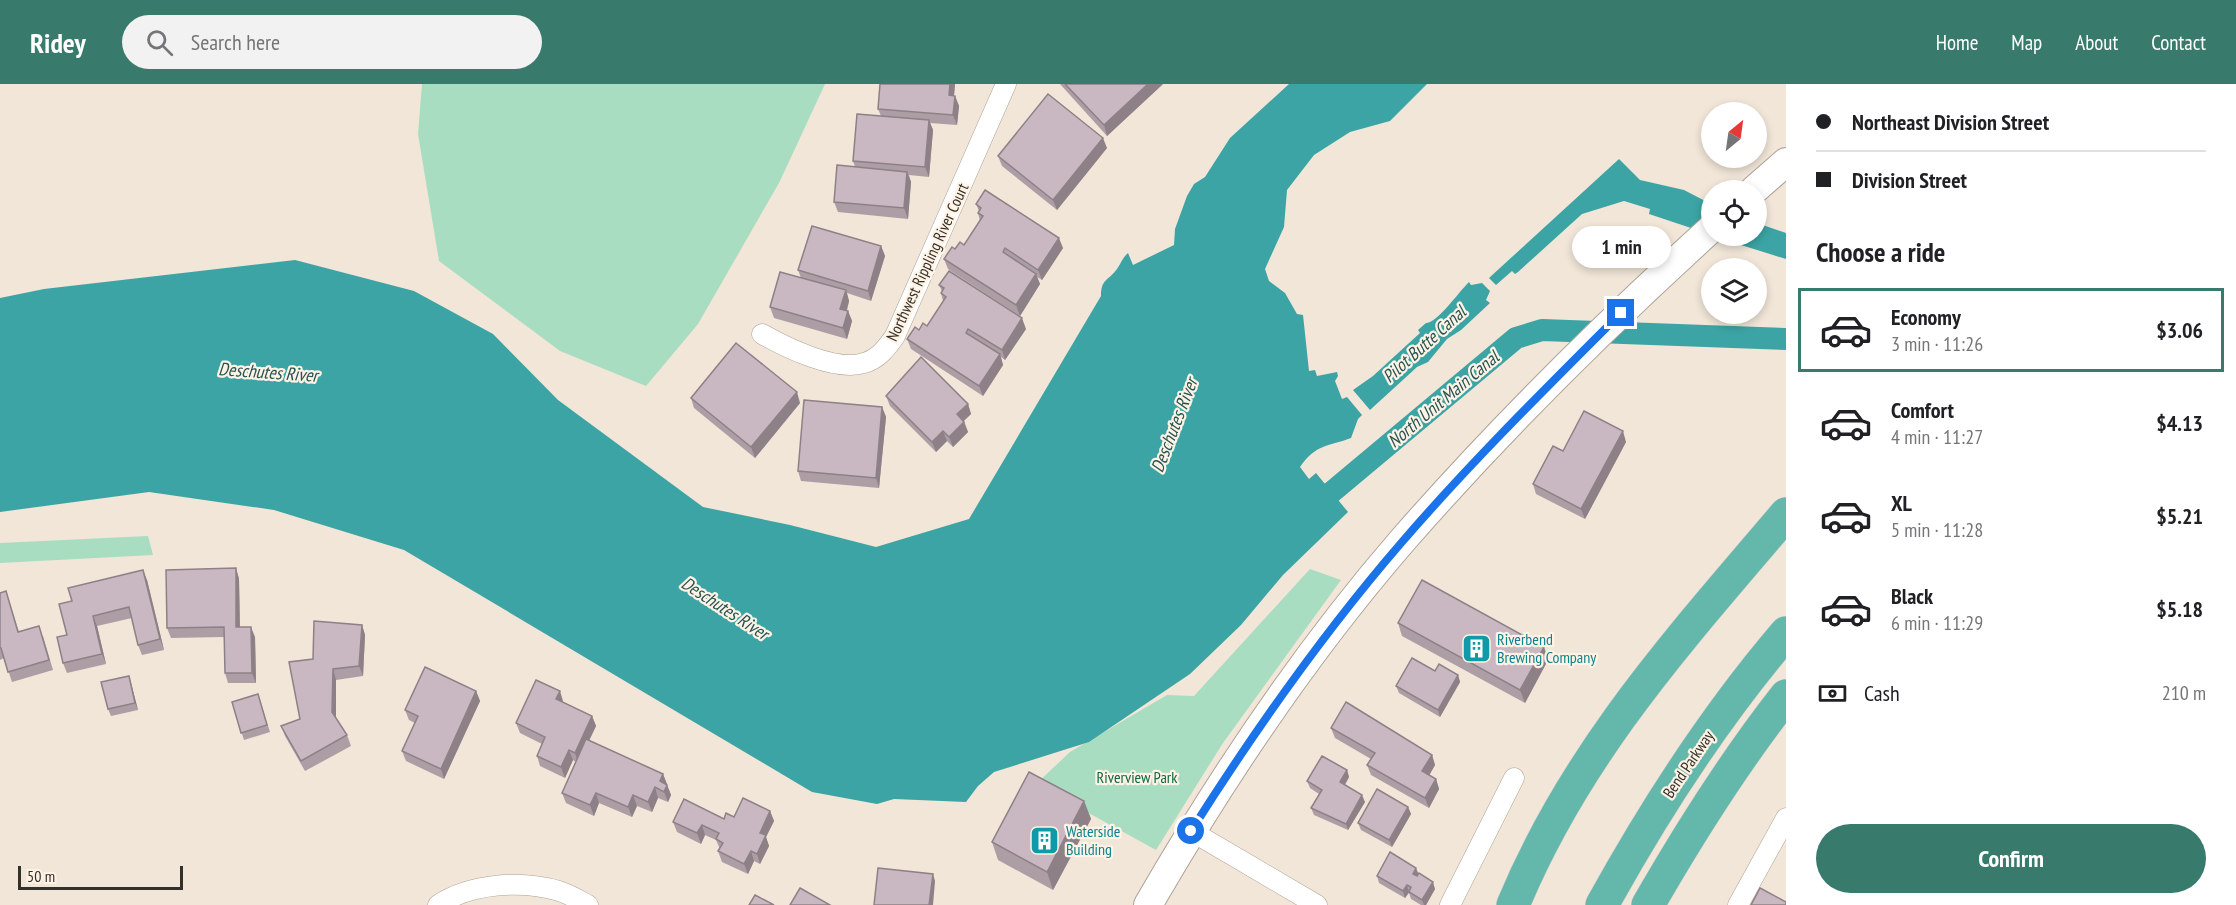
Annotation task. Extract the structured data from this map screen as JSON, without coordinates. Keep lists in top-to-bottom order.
{
  "streets": {
    "highway": ["Bend Parkway"],
    "street": ["Northwest Rippling River Court"]
  },
  "water": ["Pilot Butte Canal", "Deschutes River", "North Unit Main Canal"],
  "parks": ["Riverview Park"],
  "places": {
    "building": ["Riverbend Brewing Company", "Waterside Building"]
  },
  "scale_bar": "50 m",
  "north": "top right",
  "page": {
    "header": "Ridey",
    "search": "Search here",
    "nav": [
      "Home",
      "Map",
      "About",
      "Contact"
    ],
    "banner": ["Northeast Division Street", "Division Street"],
    "heading": "Choose a ride",
    "bubble": "1 min",
    "list": [
      {
        "name": "Economy",
        "note": "3 min · 11:26",
        "value": "$3.06"
      },
      {
        "name": "Comfort",
        "note": "4 min · 11:27",
        "value": "$4.13"
      },
      {
        "name": "XL",
        "note": "5 min · 11:28",
        "value": "$5.21"
      },
      {
        "name": "Black",
        "note": "6 min · 11:29",
        "value": "$5.18"
      }
    ],
    "pay": ["Cash", "210 m"],
    "buttons": "Confirm",
    "scale": "50 m"
  }
}
